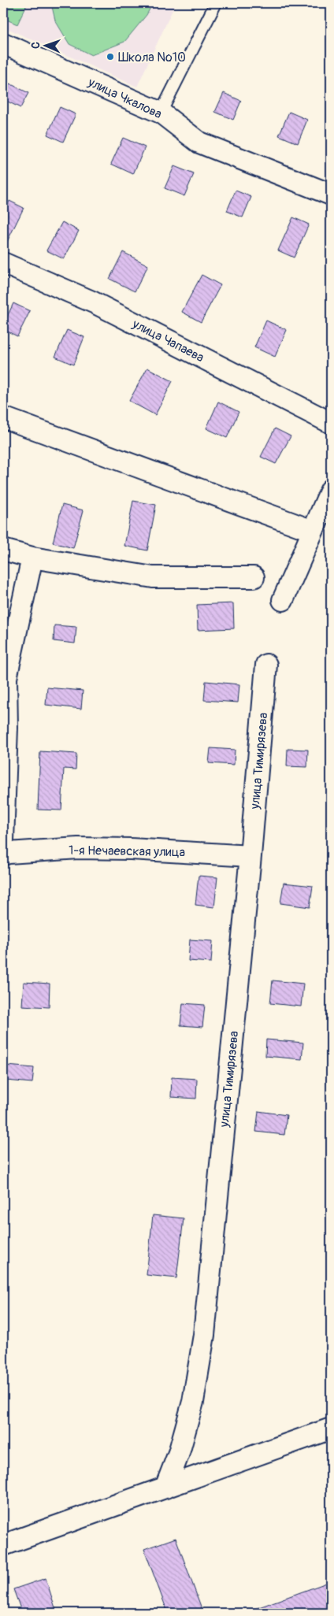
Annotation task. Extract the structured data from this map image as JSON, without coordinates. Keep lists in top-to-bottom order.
{
  "streets": {
    "street": [
      "улица Чкалова",
      "улица Чапаева",
      "улица Тимирязева",
      "1-я Нечаевская улица"
    ]
  },
  "crossings": [
    ["улица Тимирязева", "1-я Нечаевская улица"]
  ],
  "places": ["Школа №10"],
  "north": "left"
}
